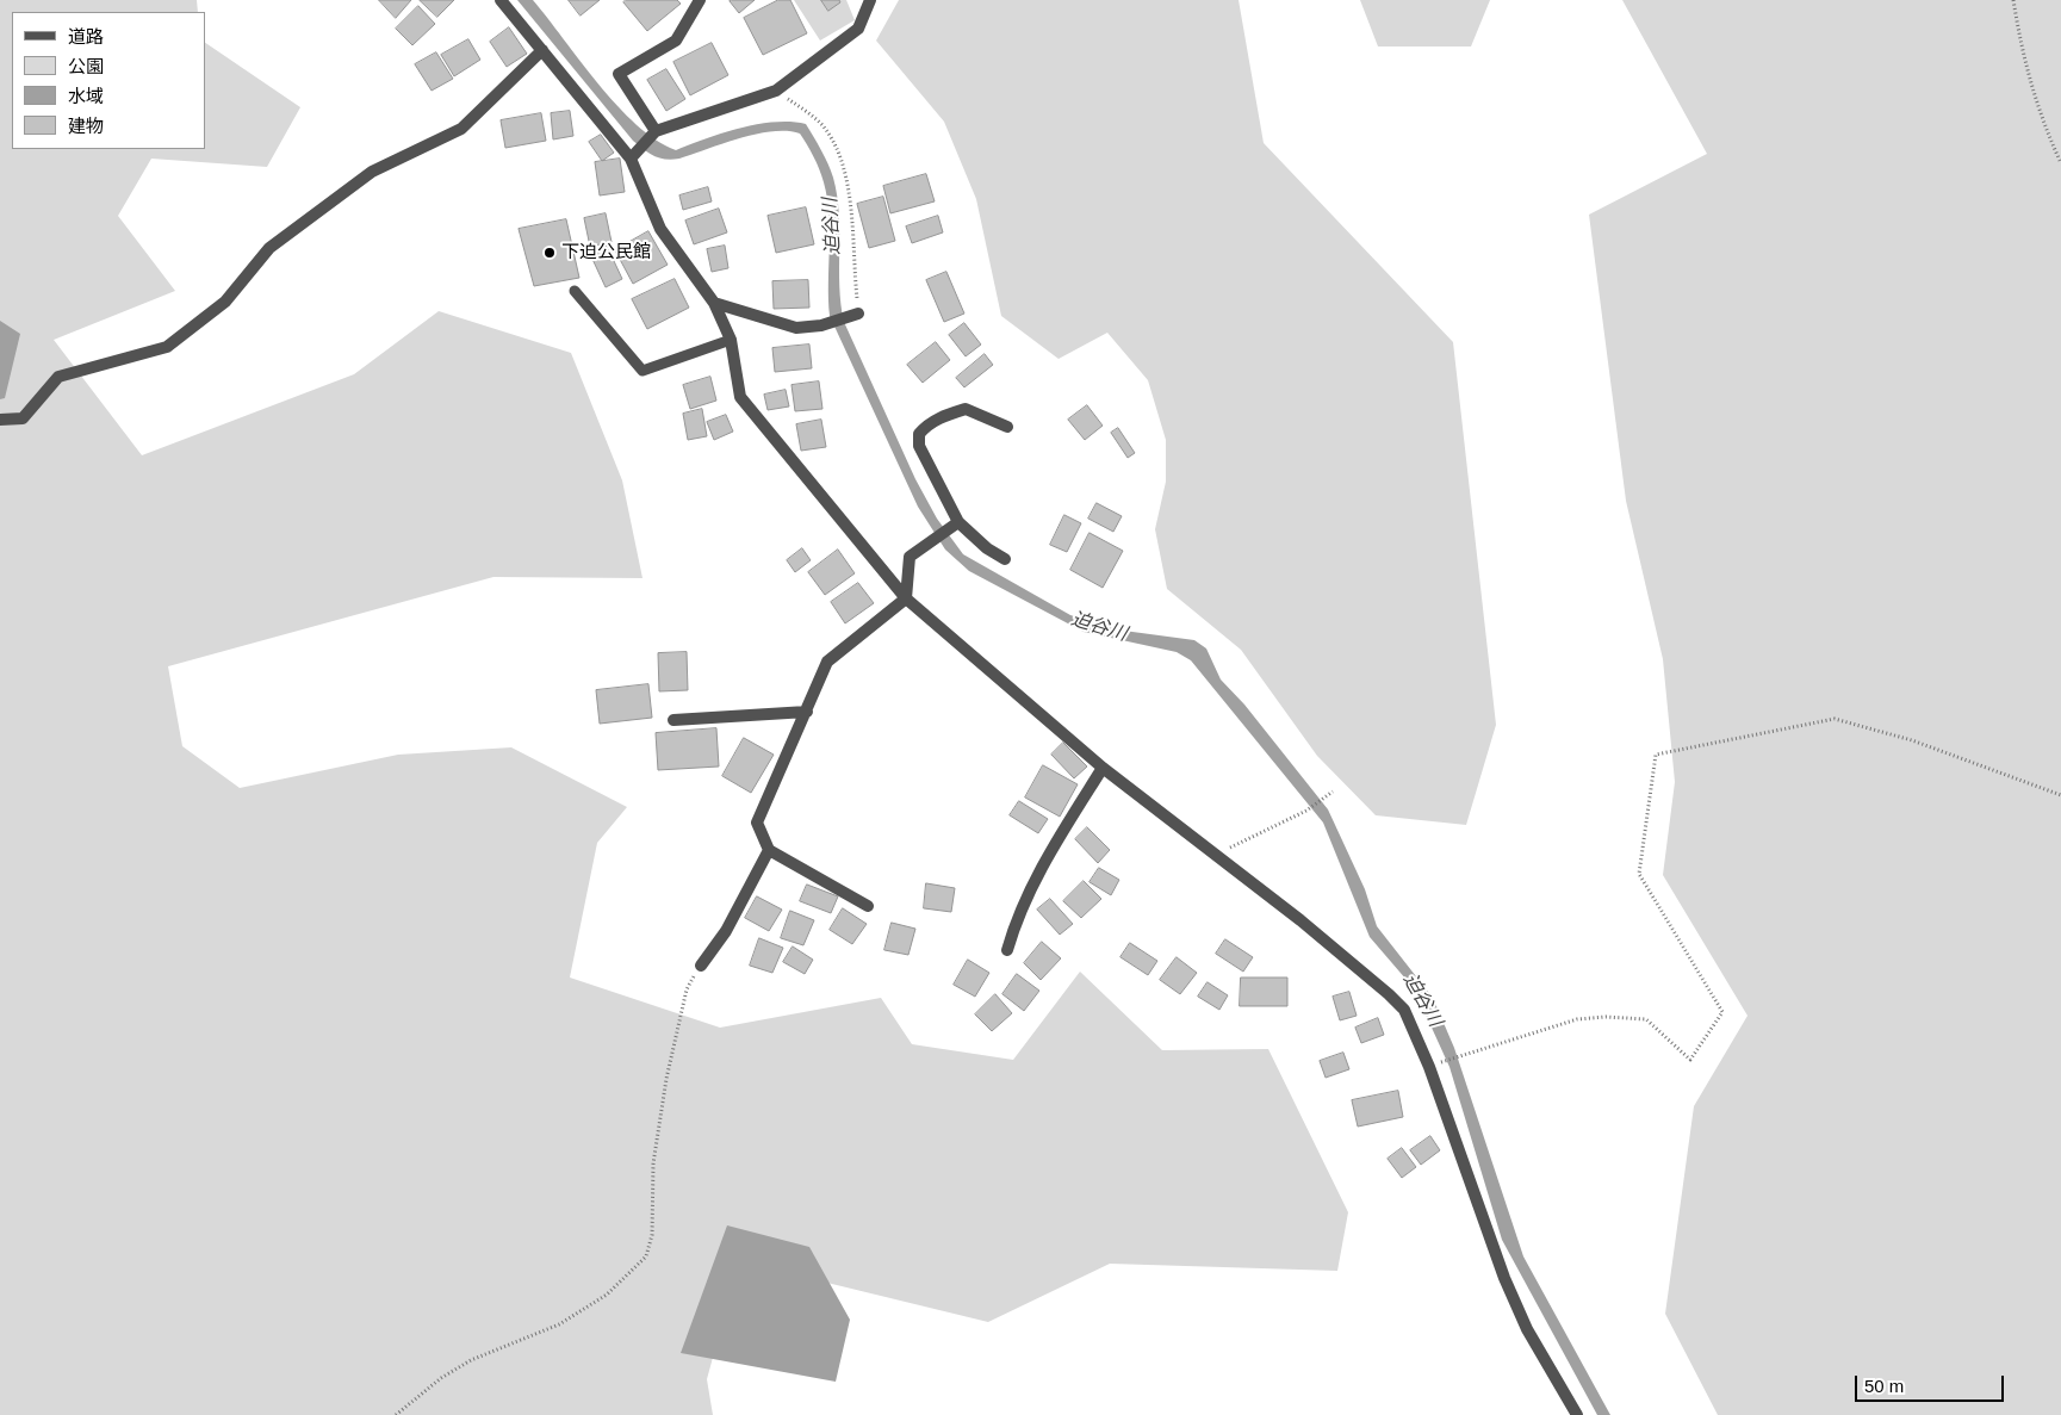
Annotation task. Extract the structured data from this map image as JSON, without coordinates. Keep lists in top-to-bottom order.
{
  "water": ["迫谷川"],
  "places": ["下迫公民館"],
  "legend": [
    "道路",
    "公園",
    "水域",
    "建物"
  ],
  "scale_bar": "50 m"
}
